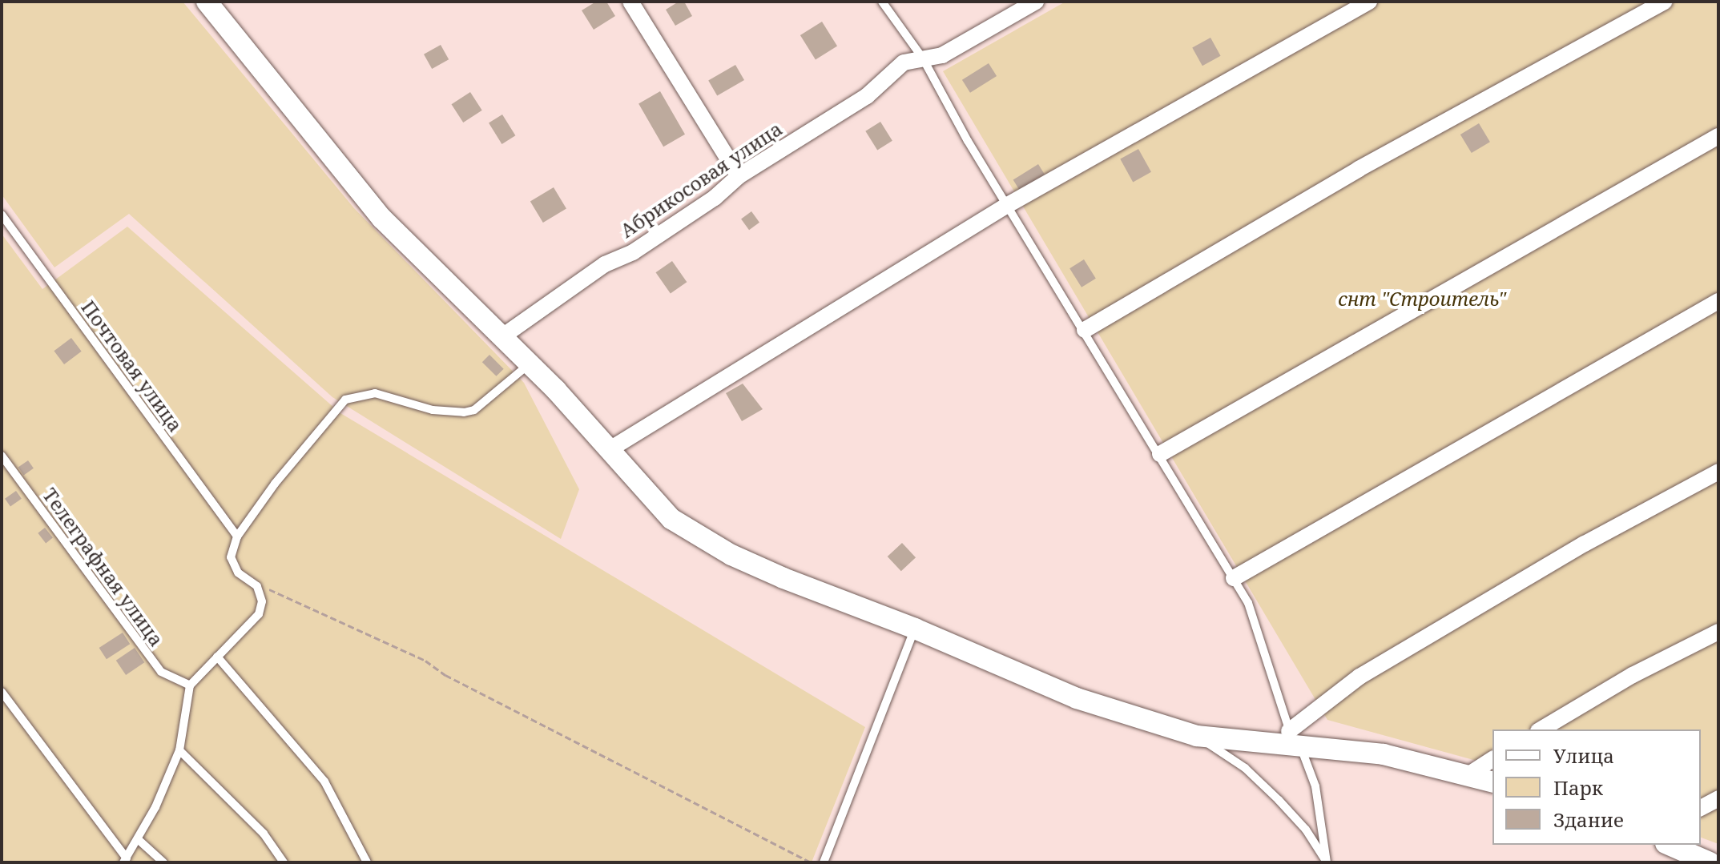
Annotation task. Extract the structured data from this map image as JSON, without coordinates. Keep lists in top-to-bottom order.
{
  "streets": {
    "street": ["Абрикосовая улица"],
    "lane": ["Почтовая улица", "Телеграфная улица"]
  },
  "parks": ["снт \"Строитель\""],
  "legend": ["Улица", "Парк", "Здание"]
}
